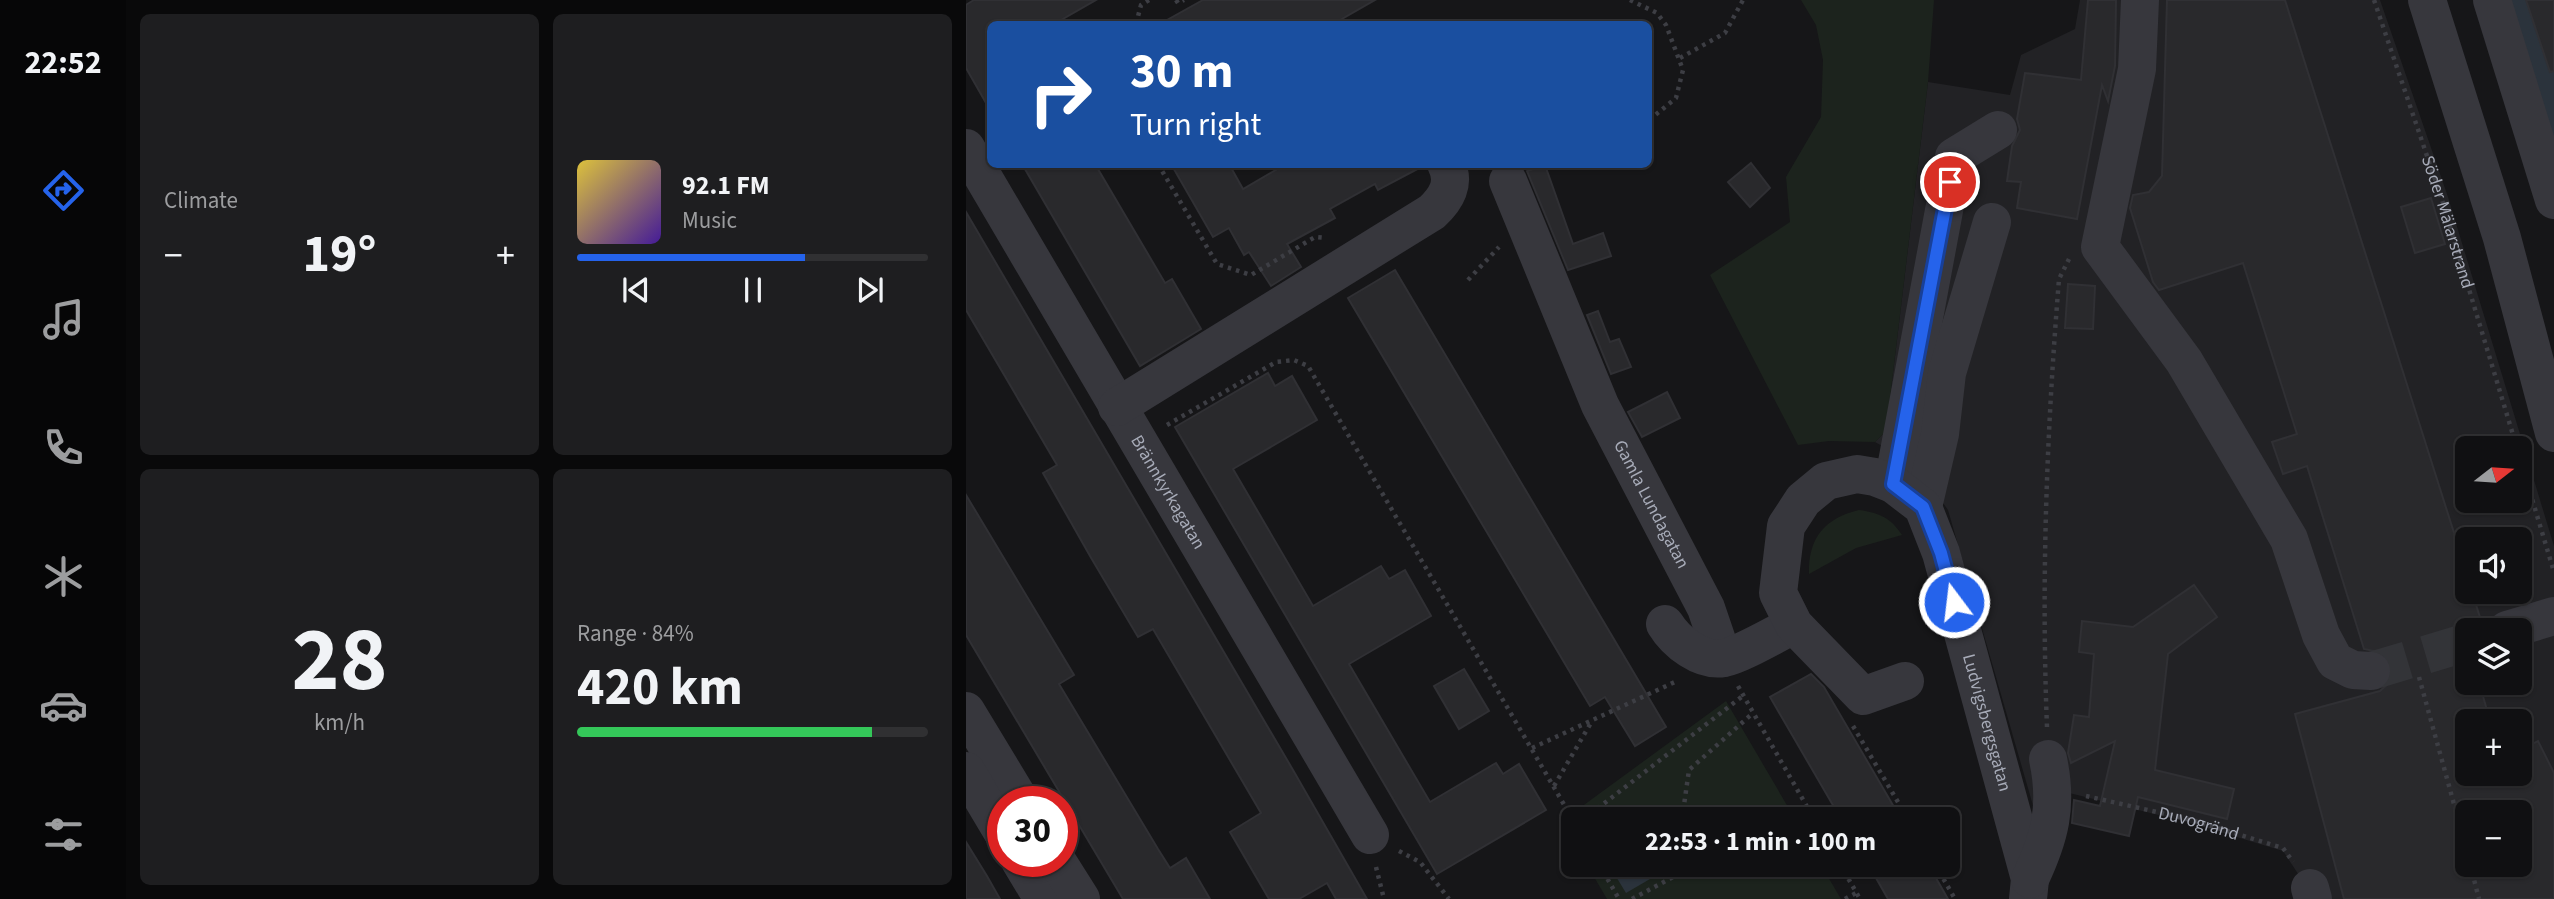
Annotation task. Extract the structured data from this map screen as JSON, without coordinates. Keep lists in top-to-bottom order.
{
  "streets": {
    "street": ["Brännkyrkagatan", "Gamla Lundagatan", "Ludvigsbergsgatan"],
    "path": ["Söder Mälarstrand", "Duvogränd"]
  },
  "crossings": [
    ["Ludvigsbergsgatan", "Duvogränd"]
  ],
  "north": "right",
  "page": {
    "tabs": "22:52",
    "tile": [
      "Climate",
      ["28", "km/h"],
      ["Range · 84%", "420 km"]
    ],
    "turn": ["30 m", "Turn right"],
    "song": ["92.1 FM", "Music"],
    "heat": ["−", "19°", "+"],
    "map_buttons": ["+", "−"],
    "limit": "30",
    "trip": "22:53 · 1 min · 100 m"
  }
}
